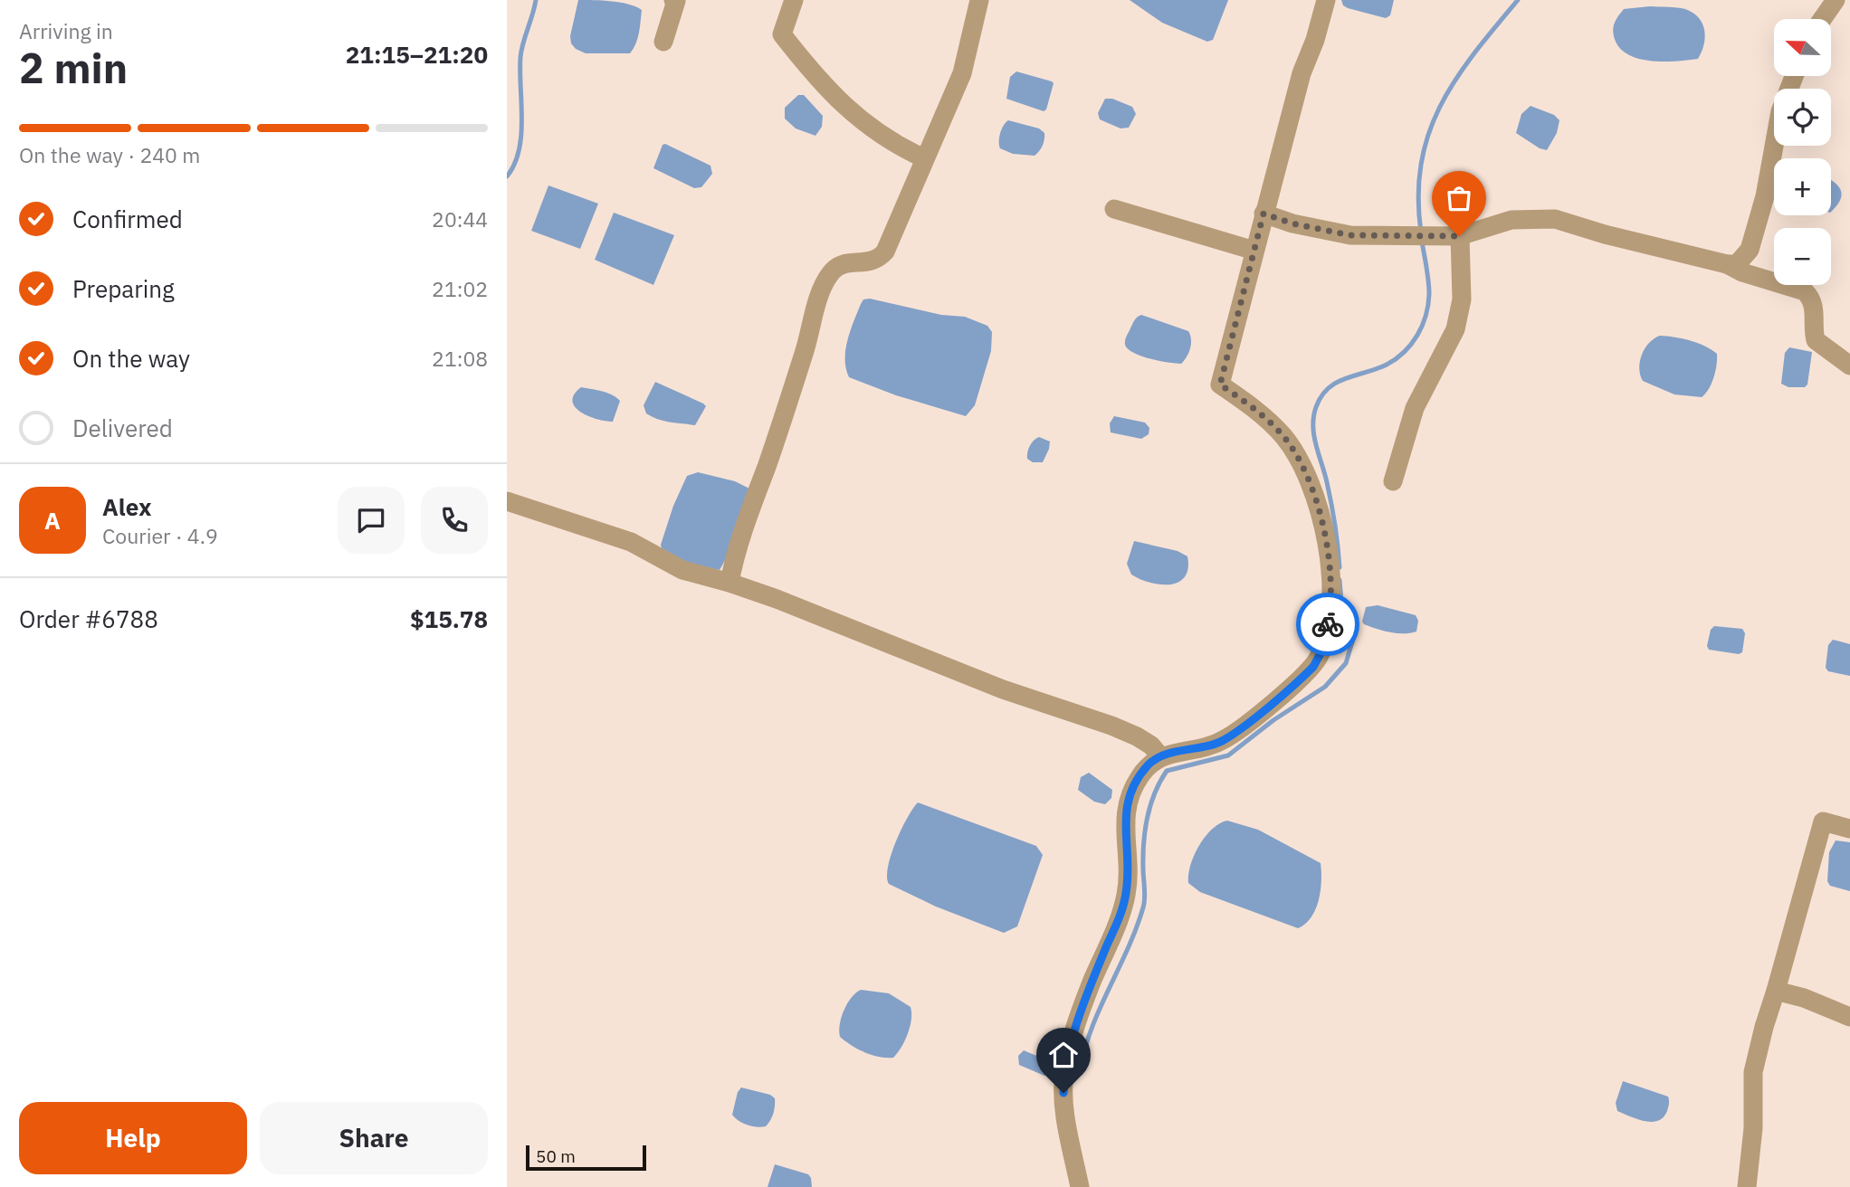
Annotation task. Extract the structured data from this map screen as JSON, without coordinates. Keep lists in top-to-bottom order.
{
  "scale_bar": "50 m",
  "north": "left",
  "page": {
    "heading": ["2 min", "Arriving in", "21:15–21:20"],
    "panel": [
      "Alex",
      "Courier · 4.9",
      "Order #6788",
      "$15.78"
    ],
    "map_buttons": ["+", "−"],
    "bar": "On the way · 240 m",
    "list": [
      ["Confirmed", "20:44"],
      ["Preparing", "21:02"],
      ["On the way", "21:08"],
      "Delivered"
    ],
    "round": "A",
    "buttons": ["Help", "Share"],
    "scale": "50 m"
  }
}
